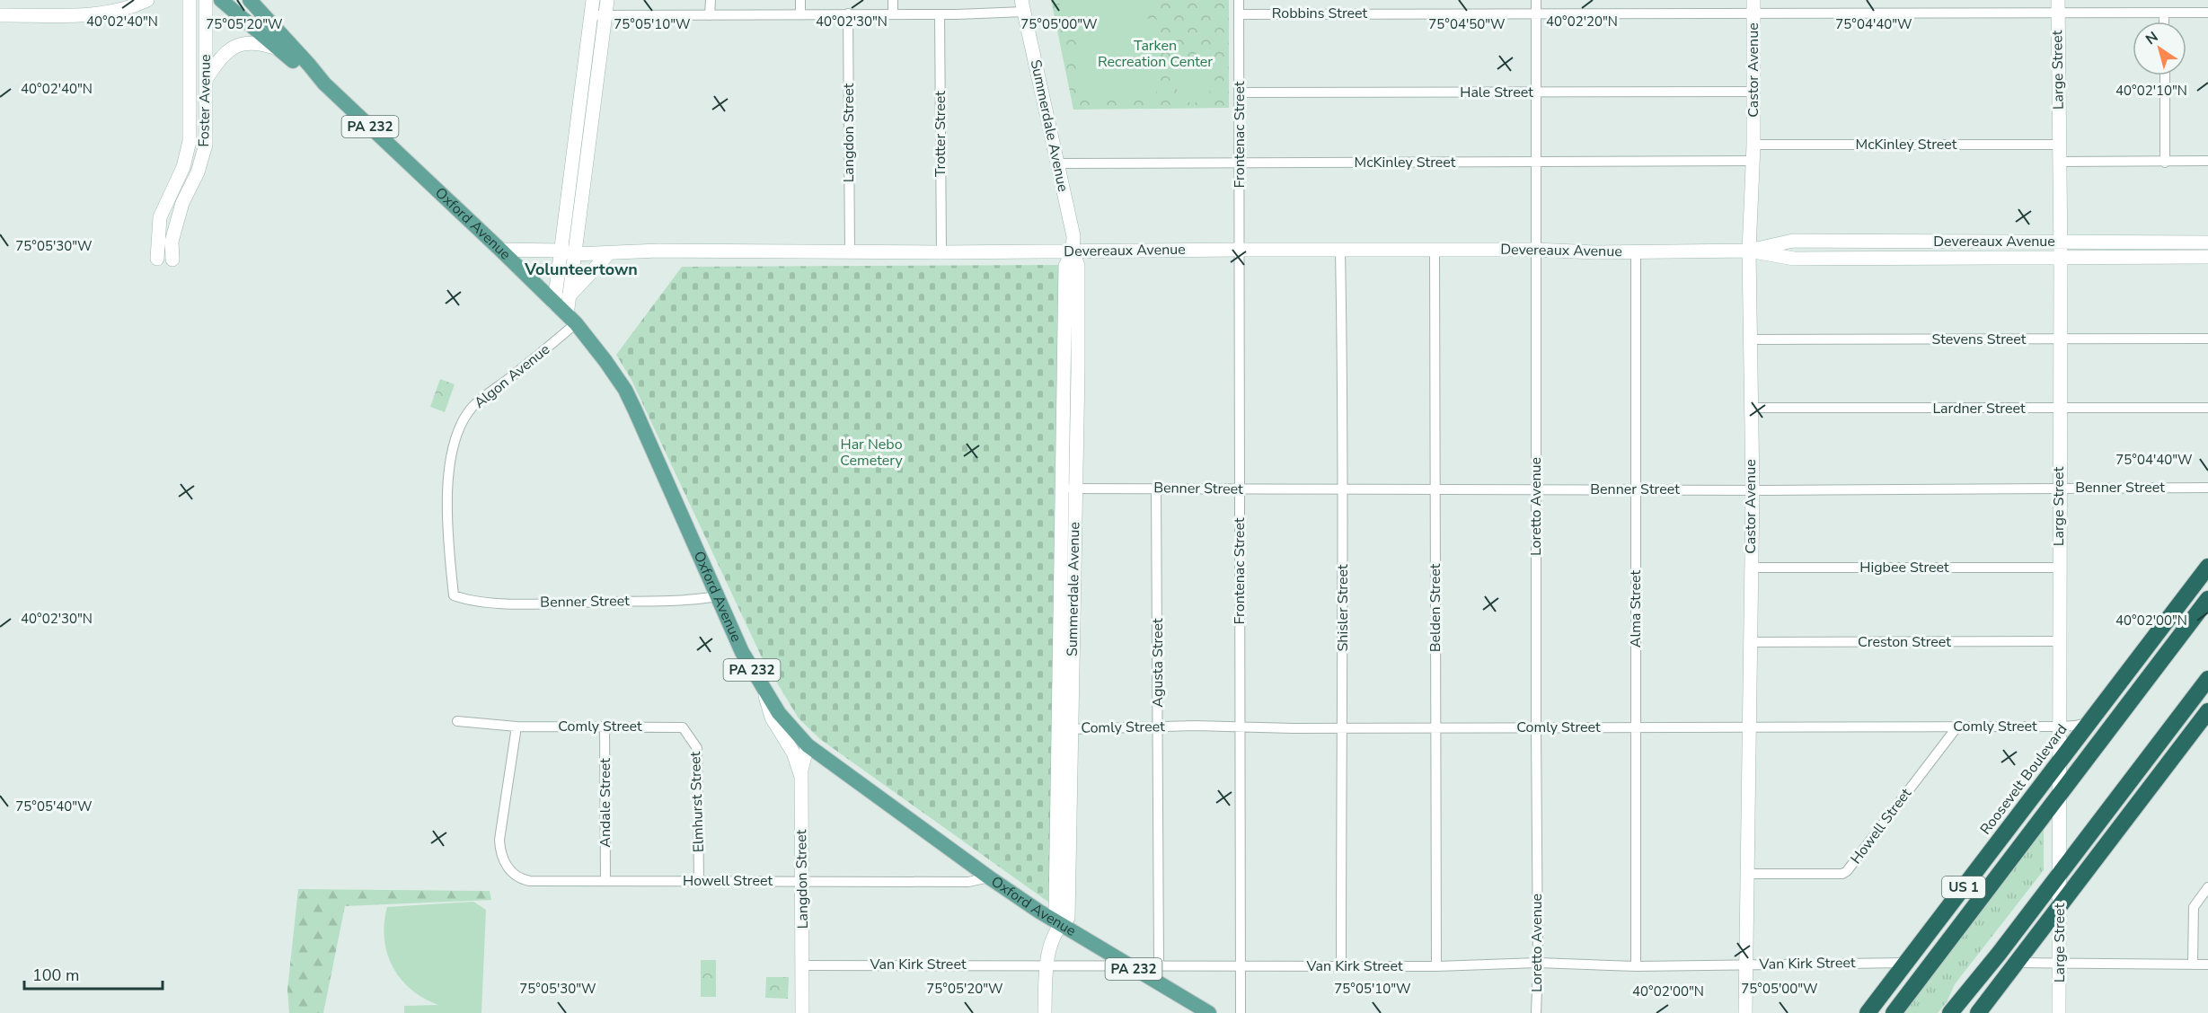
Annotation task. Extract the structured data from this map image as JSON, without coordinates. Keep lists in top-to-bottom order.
{
  "streets": {
    "highway": ["Roosevelt Boulevard", "US 1"],
    "main road": ["PA 232", "Oxford Avenue"],
    "street": [
      "Robbins Street",
      "Castor Avenue",
      "Large Street",
      "Hale Street",
      "Foster Avenue",
      "Summerdale Avenue",
      "Langdon Street",
      "Trotter Street",
      "Frontenac Street",
      "McKinley Street",
      "Devereaux Avenue",
      "Stevens Street",
      "Algon Avenue",
      "Lardner Street",
      "Benner Street",
      "Loretto Avenue",
      "Higbee Street",
      "Shisler Street",
      "Belden Street",
      "Alma Street",
      "Creston Street",
      "Agusta Street",
      "Comly Street",
      "Elmhurst Street",
      "Andale Street",
      "Howell Street",
      "Van Kirk Street"
    ]
  },
  "crossings": [
    ["Robbins Street", "Castor Avenue"],
    ["Robbins Street", "Large Street"],
    ["Robbins Street", "Frontenac Street"],
    ["Robbins Street", "Loretto Avenue"],
    ["Castor Avenue", "Hale Street"],
    ["Castor Avenue", "McKinley Street"],
    ["Castor Avenue", "Devereaux Avenue"],
    ["Castor Avenue", "Stevens Street"],
    ["Castor Avenue", "Lardner Street"],
    ["Castor Avenue", "Benner Street"],
    ["Castor Avenue", "Higbee Street"],
    ["Castor Avenue", "Creston Street"],
    ["Castor Avenue", "Comly Street"],
    ["Castor Avenue", "Howell Street"],
    ["Castor Avenue", "Van Kirk Street"],
    ["Large Street", "McKinley Street"],
    ["Large Street", "Devereaux Avenue"],
    ["Large Street", "Stevens Street"],
    ["Large Street", "Lardner Street"],
    ["Large Street", "Benner Street"],
    ["Large Street", "Higbee Street"],
    ["Large Street", "Creston Street"],
    ["Large Street", "Comly Street"],
    ["Large Street", "Roosevelt Boulevard"],
    ["Large Street", "US 1"],
    ["Hale Street", "Frontenac Street"],
    ["Hale Street", "Loretto Avenue"],
    ["Summerdale Avenue", "McKinley Street"],
    ["Summerdale Avenue", "Oxford Avenue"],
    ["Summerdale Avenue", "Devereaux Avenue"],
    ["Summerdale Avenue", "Benner Street"],
    ["Summerdale Avenue", "Comly Street"],
    ["Summerdale Avenue", "Van Kirk Street"],
    ["Langdon Street", "Oxford Avenue"],
    ["Langdon Street", "Devereaux Avenue"],
    ["Langdon Street", "Howell Street"],
    ["Langdon Street", "Van Kirk Street"],
    ["Trotter Street", "Devereaux Avenue"],
    ["Frontenac Street", "McKinley Street"],
    ["Frontenac Street", "Devereaux Avenue"],
    ["Frontenac Street", "Benner Street"],
    ["Frontenac Street", "Comly Street"],
    ["Frontenac Street", "Van Kirk Street"],
    ["McKinley Street", "Loretto Avenue"],
    ["Oxford Avenue", "Devereaux Avenue"],
    ["Oxford Avenue", "Algon Avenue"],
    ["Oxford Avenue", "Benner Street"],
    ["Oxford Avenue", "Howell Street"],
    ["Oxford Avenue", "Van Kirk Street"],
    ["Devereaux Avenue", "Loretto Avenue"],
    ["Devereaux Avenue", "Shisler Street"],
    ["Devereaux Avenue", "Belden Street"],
    ["Devereaux Avenue", "Alma Street"],
    ["Algon Avenue", "Benner Street"],
    ["Benner Street", "Loretto Avenue"],
    ["Benner Street", "Shisler Street"],
    ["Benner Street", "Belden Street"],
    ["Benner Street", "Alma Street"],
    ["Benner Street", "Agusta Street"],
    ["Loretto Avenue", "Comly Street"],
    ["Loretto Avenue", "Van Kirk Street"],
    ["Shisler Street", "Comly Street"],
    ["Shisler Street", "Van Kirk Street"],
    ["Belden Street", "Comly Street"],
    ["Belden Street", "Van Kirk Street"],
    ["Alma Street", "Comly Street"],
    ["Alma Street", "Van Kirk Street"],
    ["Agusta Street", "Comly Street"],
    ["Agusta Street", "Van Kirk Street"],
    ["Comly Street", "Roosevelt Boulevard"],
    ["Comly Street", "Elmhurst Street"],
    ["Comly Street", "Andale Street"],
    ["Comly Street", "Howell Street"],
    ["Roosevelt Boulevard", "Van Kirk Street"],
    ["Elmhurst Street", "Howell Street"],
    ["Andale Street", "Howell Street"]
  ],
  "districts": ["Volunteertown"],
  "parks": ["Tarken Recreation Center", "Har Nebo Cemetery"],
  "scale_bar": "100 m",
  "north": "top left",
  "coordinates": [
    "40°02'40\"N",
    "40°02'30\"N",
    "40°02'20\"N",
    "75°05'20\"W",
    "75°05'10\"W",
    "75°05'00\"W",
    "75°04'50\"W",
    "75°04'40\"W",
    "40°02'10\"N",
    "75°05'30\"W",
    "40°02'00\"N",
    "75°05'40\"W"
  ]
}
